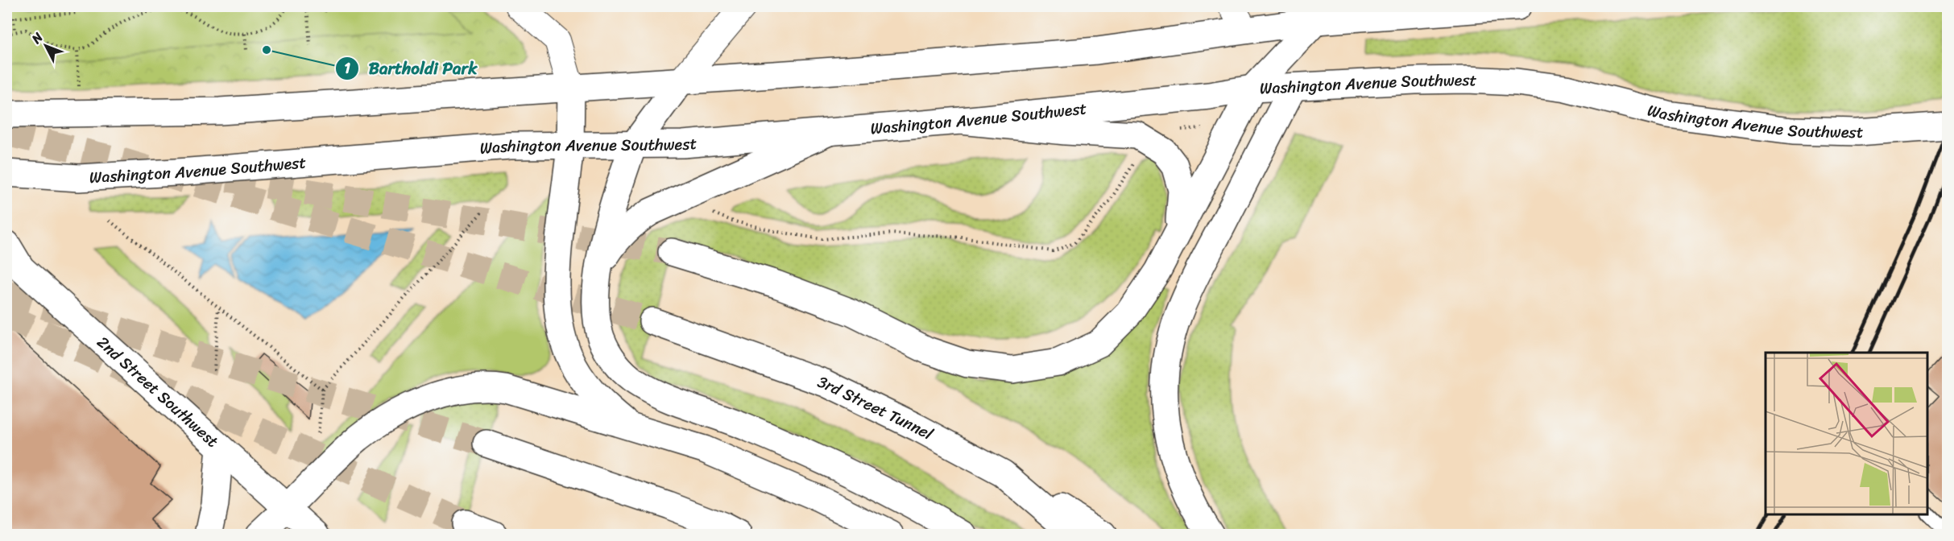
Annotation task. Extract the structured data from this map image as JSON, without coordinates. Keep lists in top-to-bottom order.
{
  "streets": {
    "main road": ["Washington Avenue Southwest", "2nd Street Southwest", "3rd Street Tunnel"]
  },
  "places": ["Bartholdi Park"],
  "north": "top left"
}
